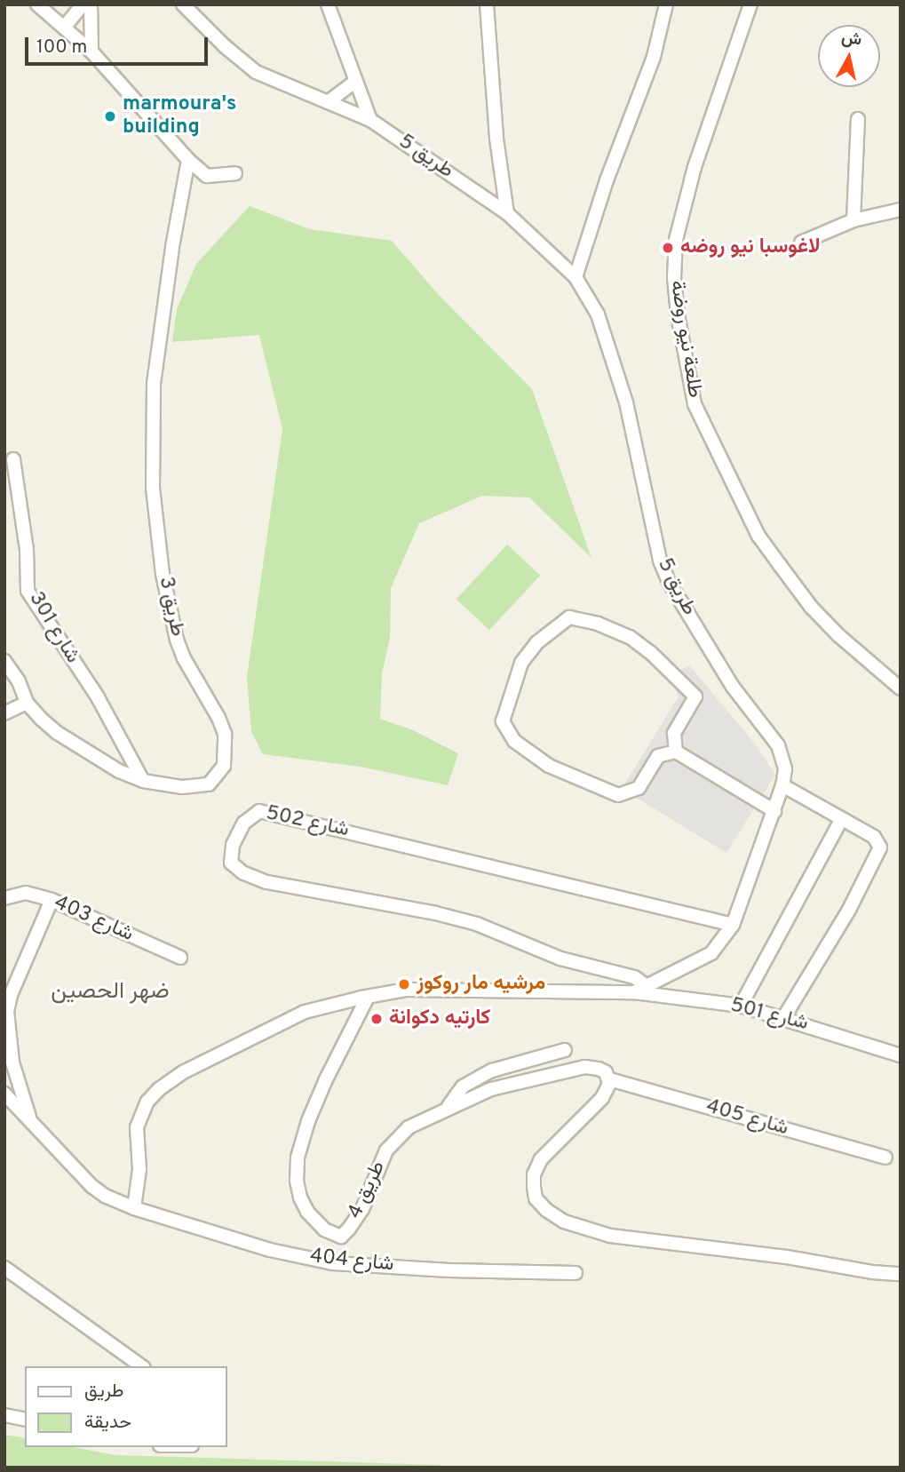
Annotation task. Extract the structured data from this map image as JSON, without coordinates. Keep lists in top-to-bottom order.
{
  "streets": {
    "street": [
      "طريق 5",
      "طلعة نيو روضة",
      "طريق 3",
      "شارع 301",
      "شارع 502",
      "شارع 403",
      "شارع 501",
      "شارع 405",
      "طريق 4",
      "شارع 404"
    ]
  },
  "crossings": [
    ["طريق 5", "شارع 502"],
    ["طريق 5", "شارع 501"],
    ["طريق 3", "شارع 301"],
    ["شارع 405", "طريق 4"]
  ],
  "districts": ["ضهر الحصين"],
  "places": [
    "marmoura's building",
    "لاغوسبا نيو روضه",
    "مرشيه مار روكوز",
    "كارتيه دكوانة"
  ],
  "legend": ["طريق", "حديقة"],
  "scale_bar": "100 m",
  "north": "top"
}
